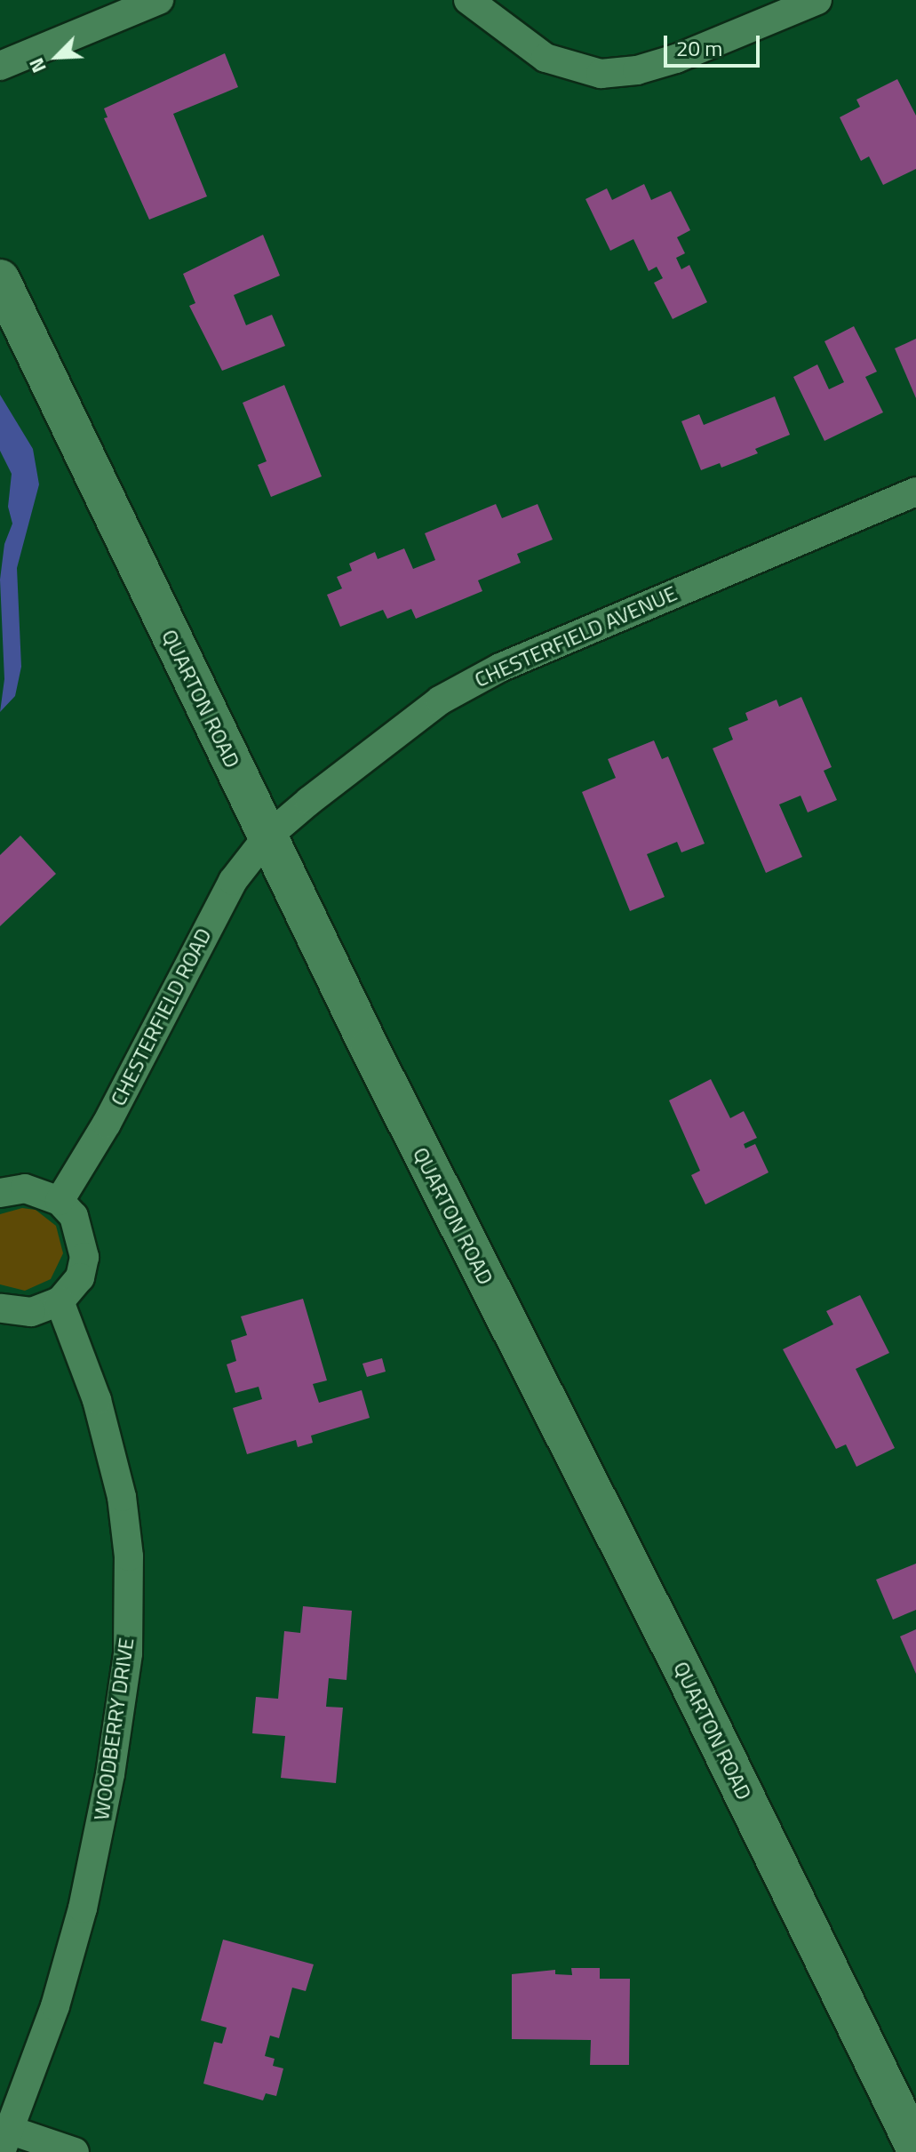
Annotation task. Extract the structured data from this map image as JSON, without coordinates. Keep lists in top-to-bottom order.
{
  "streets": {
    "street": [
      "CHESTERFIELD AVENUE",
      "QUARTON ROAD",
      "CHESTERFIELD ROAD",
      "WOODBERRY DRIVE"
    ]
  },
  "crossings": [
    ["CHESTERFIELD AVENUE", "QUARTON ROAD"],
    ["CHESTERFIELD AVENUE", "CHESTERFIELD ROAD"],
    ["QUARTON ROAD", "CHESTERFIELD ROAD"]
  ],
  "scale_bar": "20 m",
  "north": "bottom left"
}
